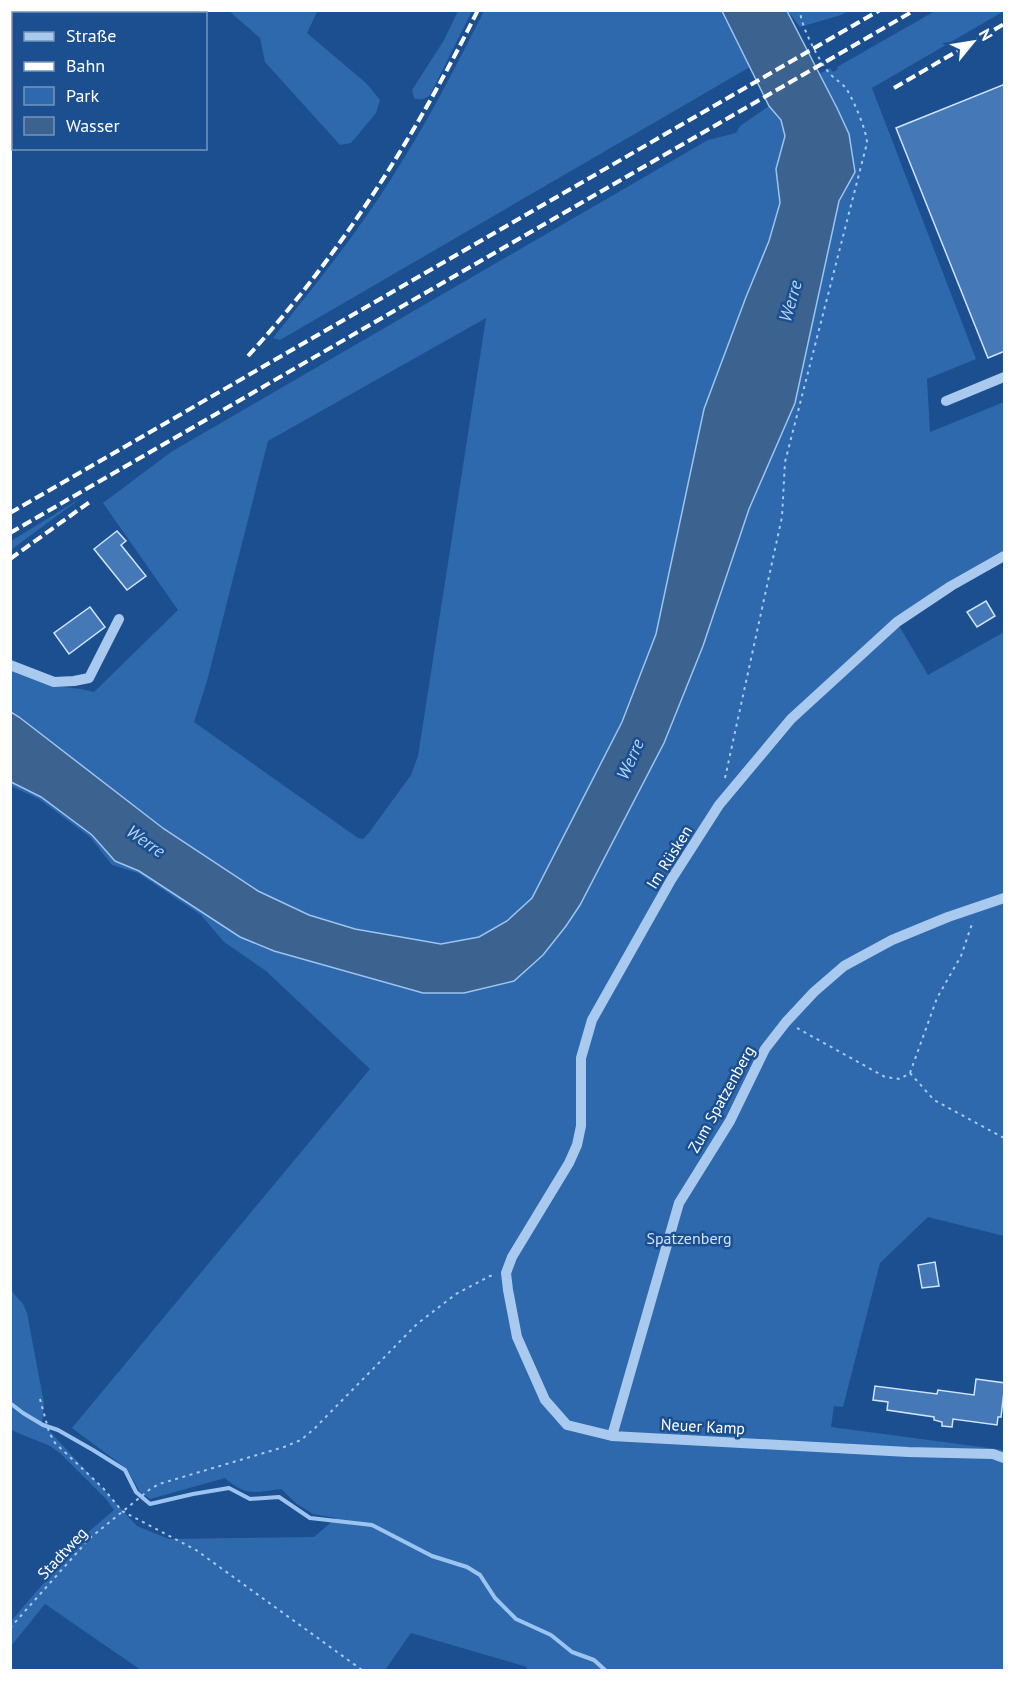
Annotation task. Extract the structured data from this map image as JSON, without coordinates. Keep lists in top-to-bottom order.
{
  "streets": {
    "street": ["Im Rüsken", "Zum Spatzenberg", "Neuer Kamp"],
    "path": ["Stadtweg"]
  },
  "crossings": [
    ["Im Rüsken", "Neuer Kamp"],
    ["Im Rüsken", "Stadtweg"],
    ["Zum Spatzenberg", "Neuer Kamp"],
    ["Neuer Kamp", "Stadtweg"]
  ],
  "water": ["Werre"],
  "parks": ["Spatzenberg"],
  "legend": [
    "Straße",
    "Bahn",
    "Park",
    "Wasser"
  ],
  "north": "top right"
}
